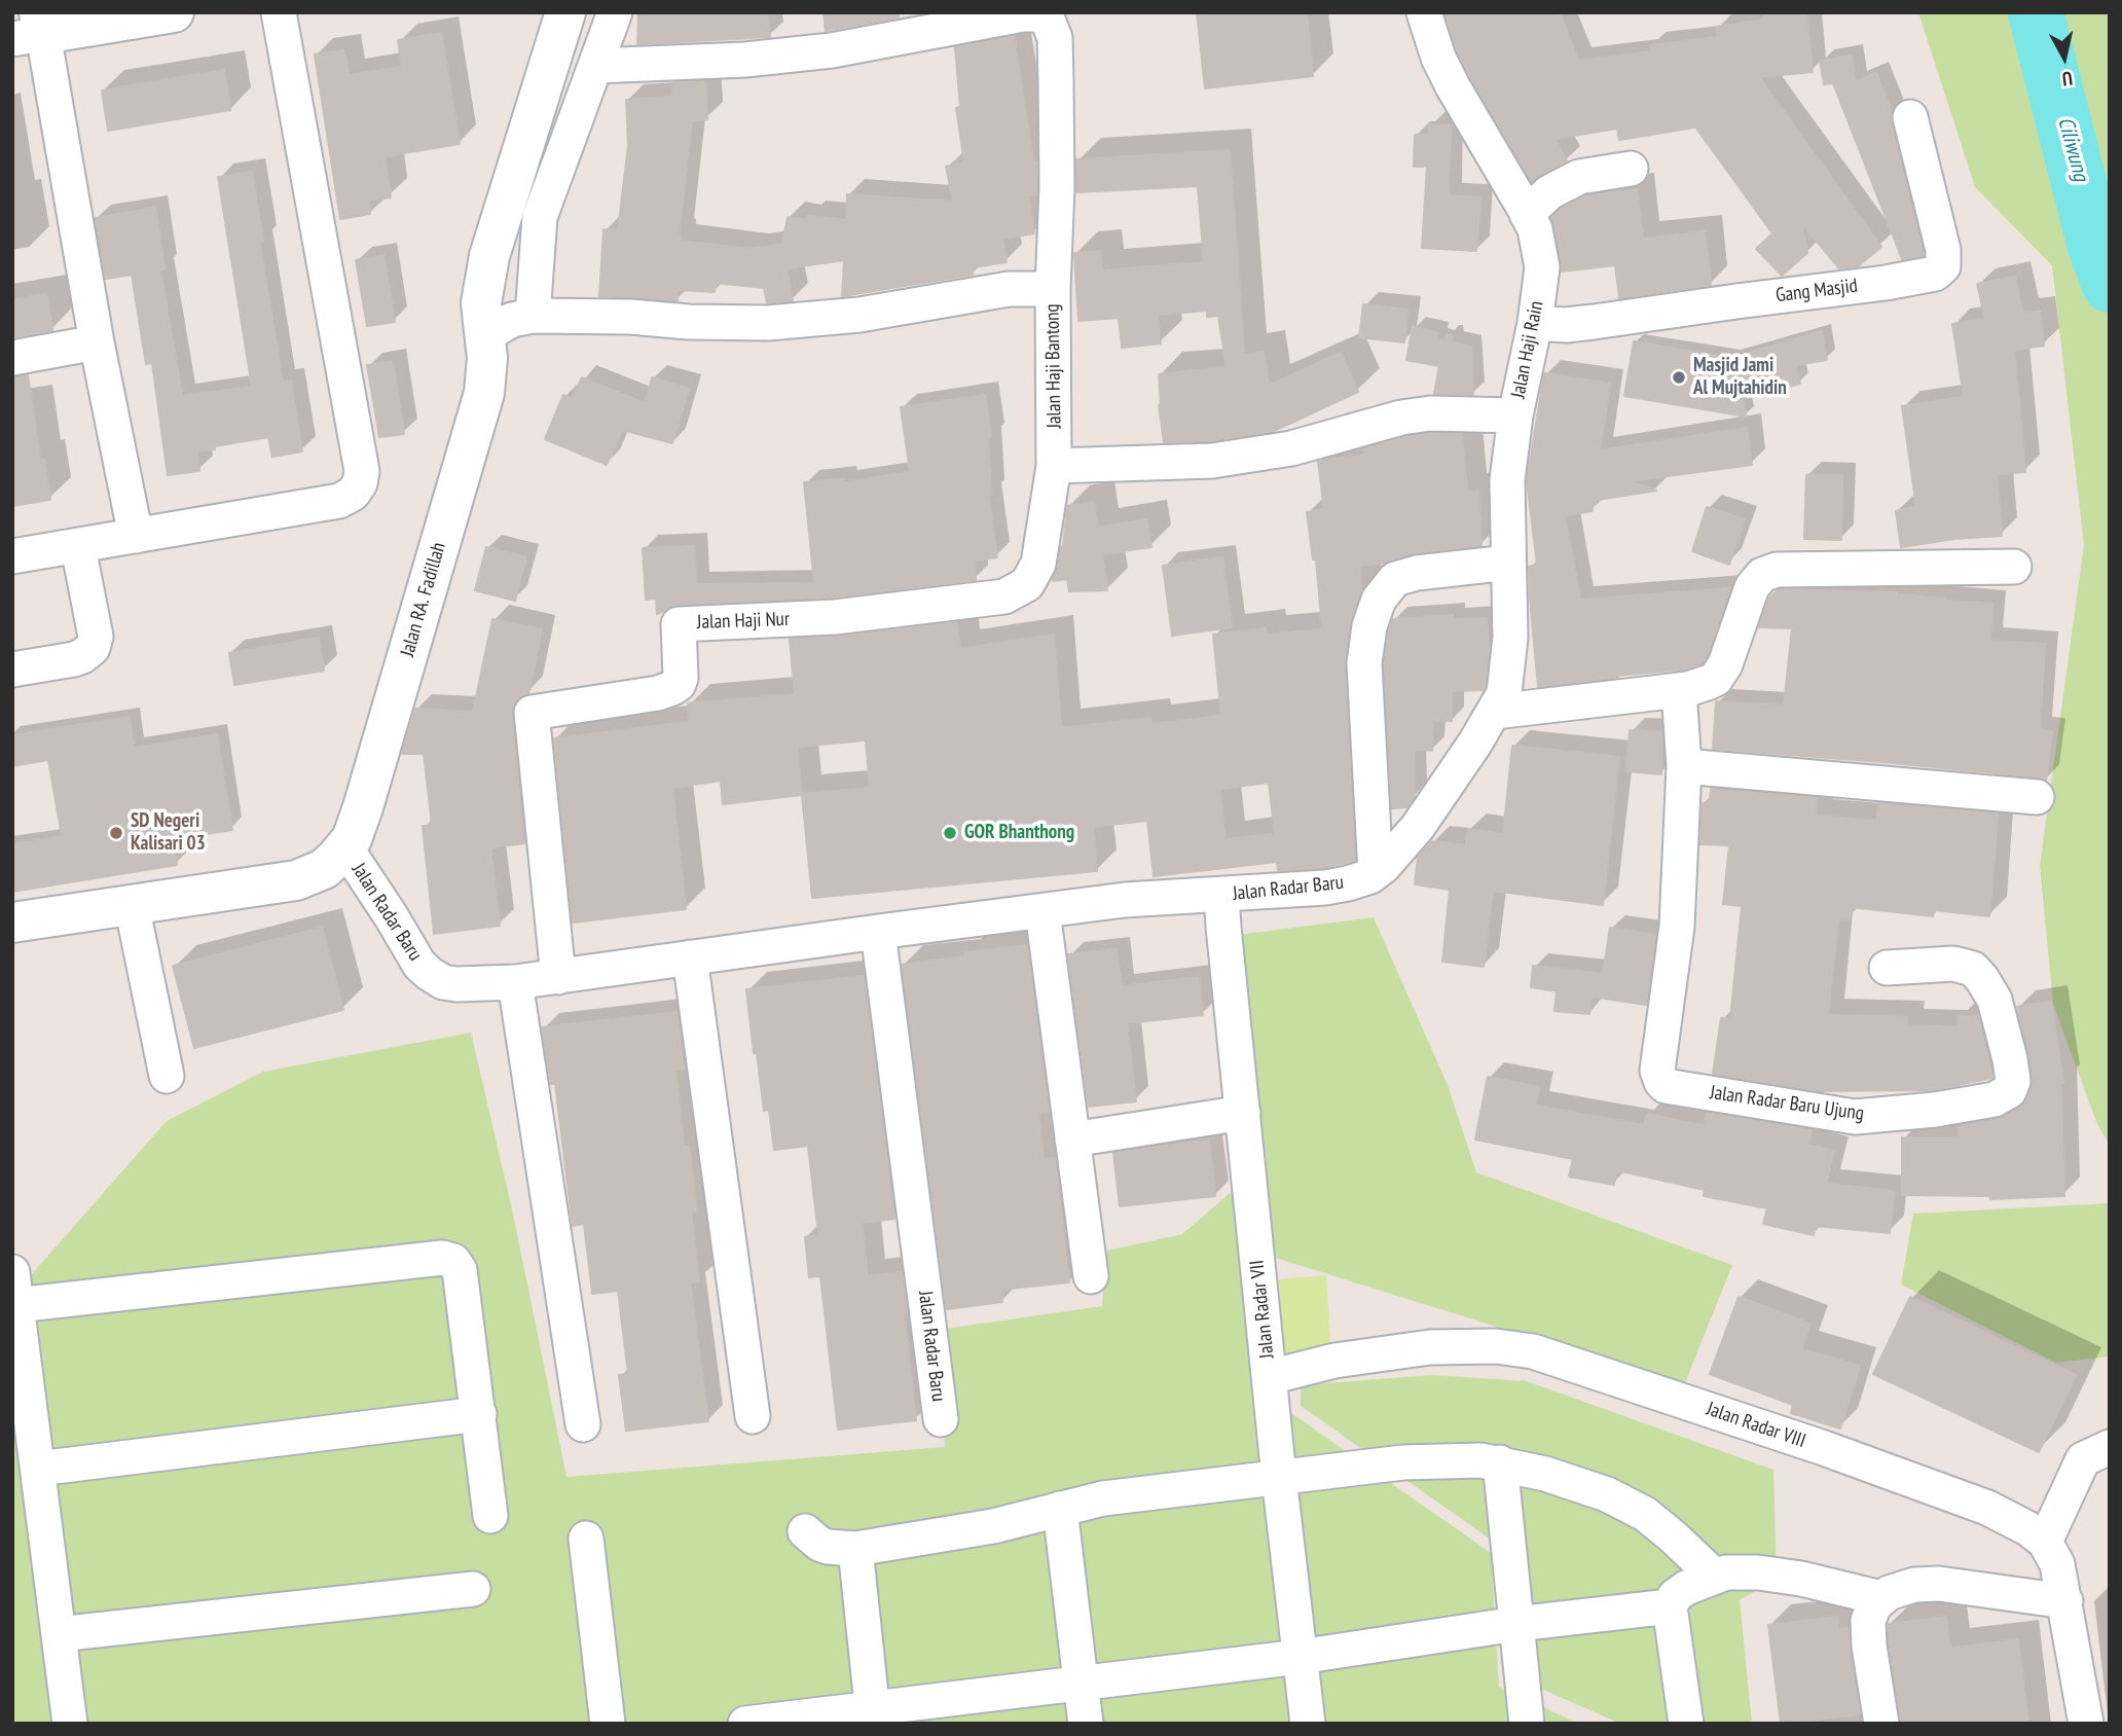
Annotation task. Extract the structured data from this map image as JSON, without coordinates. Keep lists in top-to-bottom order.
{
  "streets": {
    "main road": ["Jalan RA. Fadillah"],
    "street": [
      "Gang Masjid",
      "Jalan Haji Rain",
      "Jalan Haji Bantong",
      "Jalan Haji Nur",
      "Jalan Radar Baru",
      "Jalan Radar Baru Ujung",
      "Jalan Radar VII",
      "Jalan Radar VIII"
    ]
  },
  "crossings": [
    ["Gang Masjid", "Jalan Haji Rain"],
    ["Jalan Haji Rain", "Jalan Radar Baru"],
    ["Jalan Haji Bantong", "Jalan RA. Fadillah"],
    ["Jalan Haji Bantong", "Jalan Haji Nur"],
    ["Jalan RA. Fadillah", "Jalan Radar Baru"],
    ["Jalan Haji Nur", "Jalan Radar Baru"],
    ["Jalan Radar Baru", "Jalan Radar VII"],
    ["Jalan Radar VII", "Jalan Radar VIII"]
  ],
  "water": ["Ciliwung"],
  "places": ["Masjid Jami Al Mujtahidin", "SD Negeri Kalisari 03", "GOR Bhanthong"],
  "north": "bottom"
}
